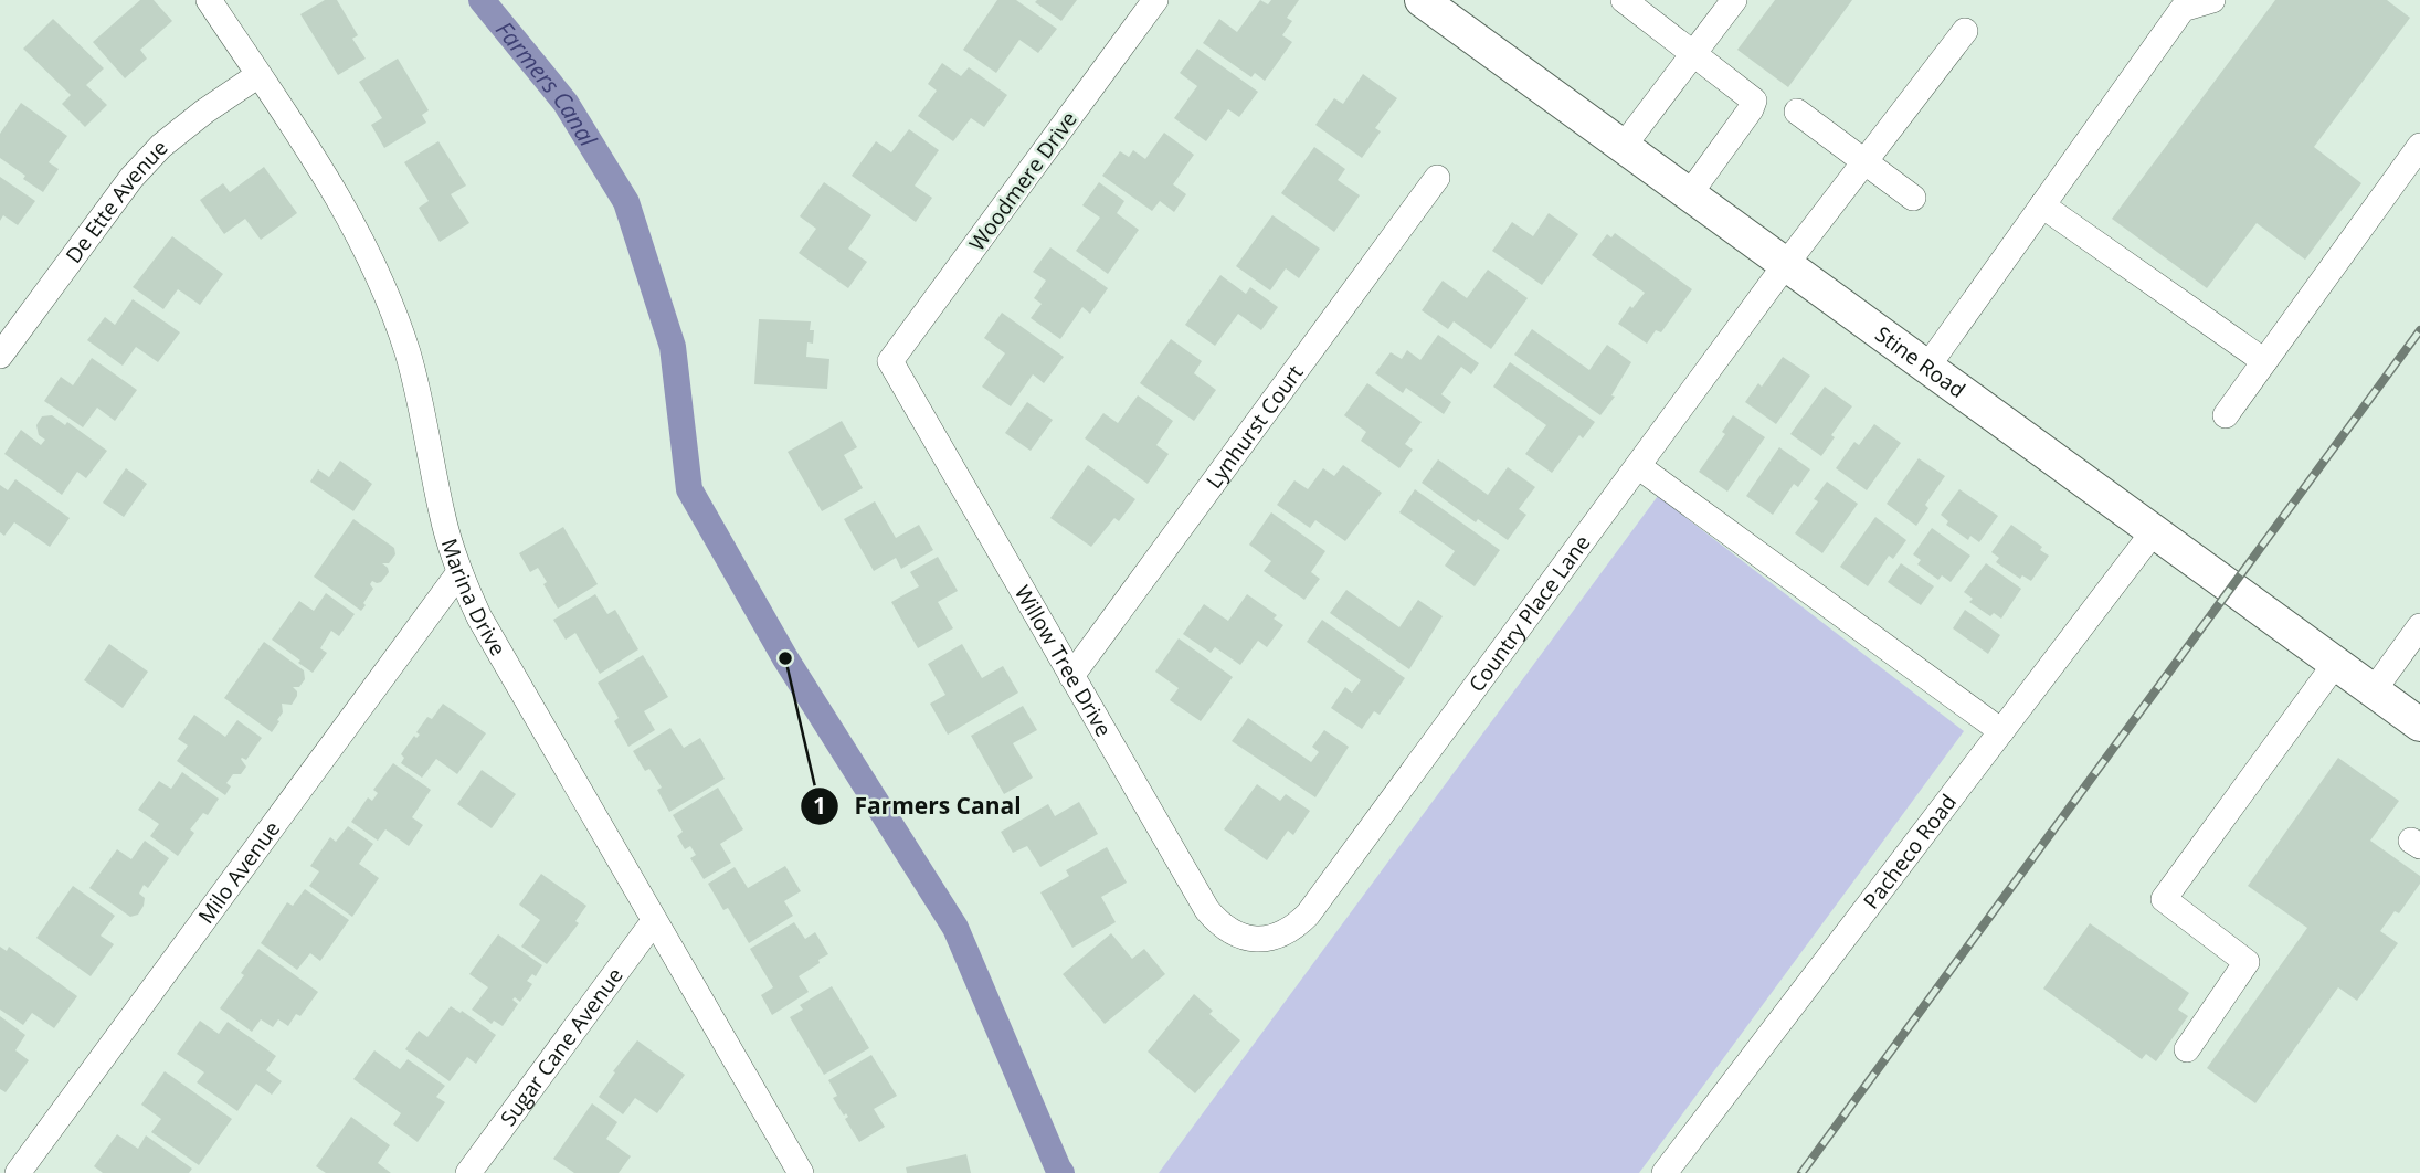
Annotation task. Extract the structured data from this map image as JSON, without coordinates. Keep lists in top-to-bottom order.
{
  "streets": {
    "main road": ["Stine Road"],
    "street": [
      "Woodmere Drive",
      "De Ette Avenue",
      "Lynhurst Court",
      "Marina Drive",
      "Country Place Lane",
      "Willow Tree Drive",
      "Pacheco Road",
      "Milo Avenue",
      "Sugar Cane Avenue"
    ]
  },
  "crossings": [
    ["Woodmere Drive", "Willow Tree Drive"],
    ["De Ette Avenue", "Marina Drive"],
    ["Stine Road", "Country Place Lane"],
    ["Stine Road", "Pacheco Road"],
    ["Lynhurst Court", "Willow Tree Drive"],
    ["Marina Drive", "Milo Avenue"],
    ["Marina Drive", "Sugar Cane Avenue"],
    ["Country Place Lane", "Willow Tree Drive"]
  ],
  "water": ["Farmers Canal"],
  "places": ["Farmers Canal"]
}
